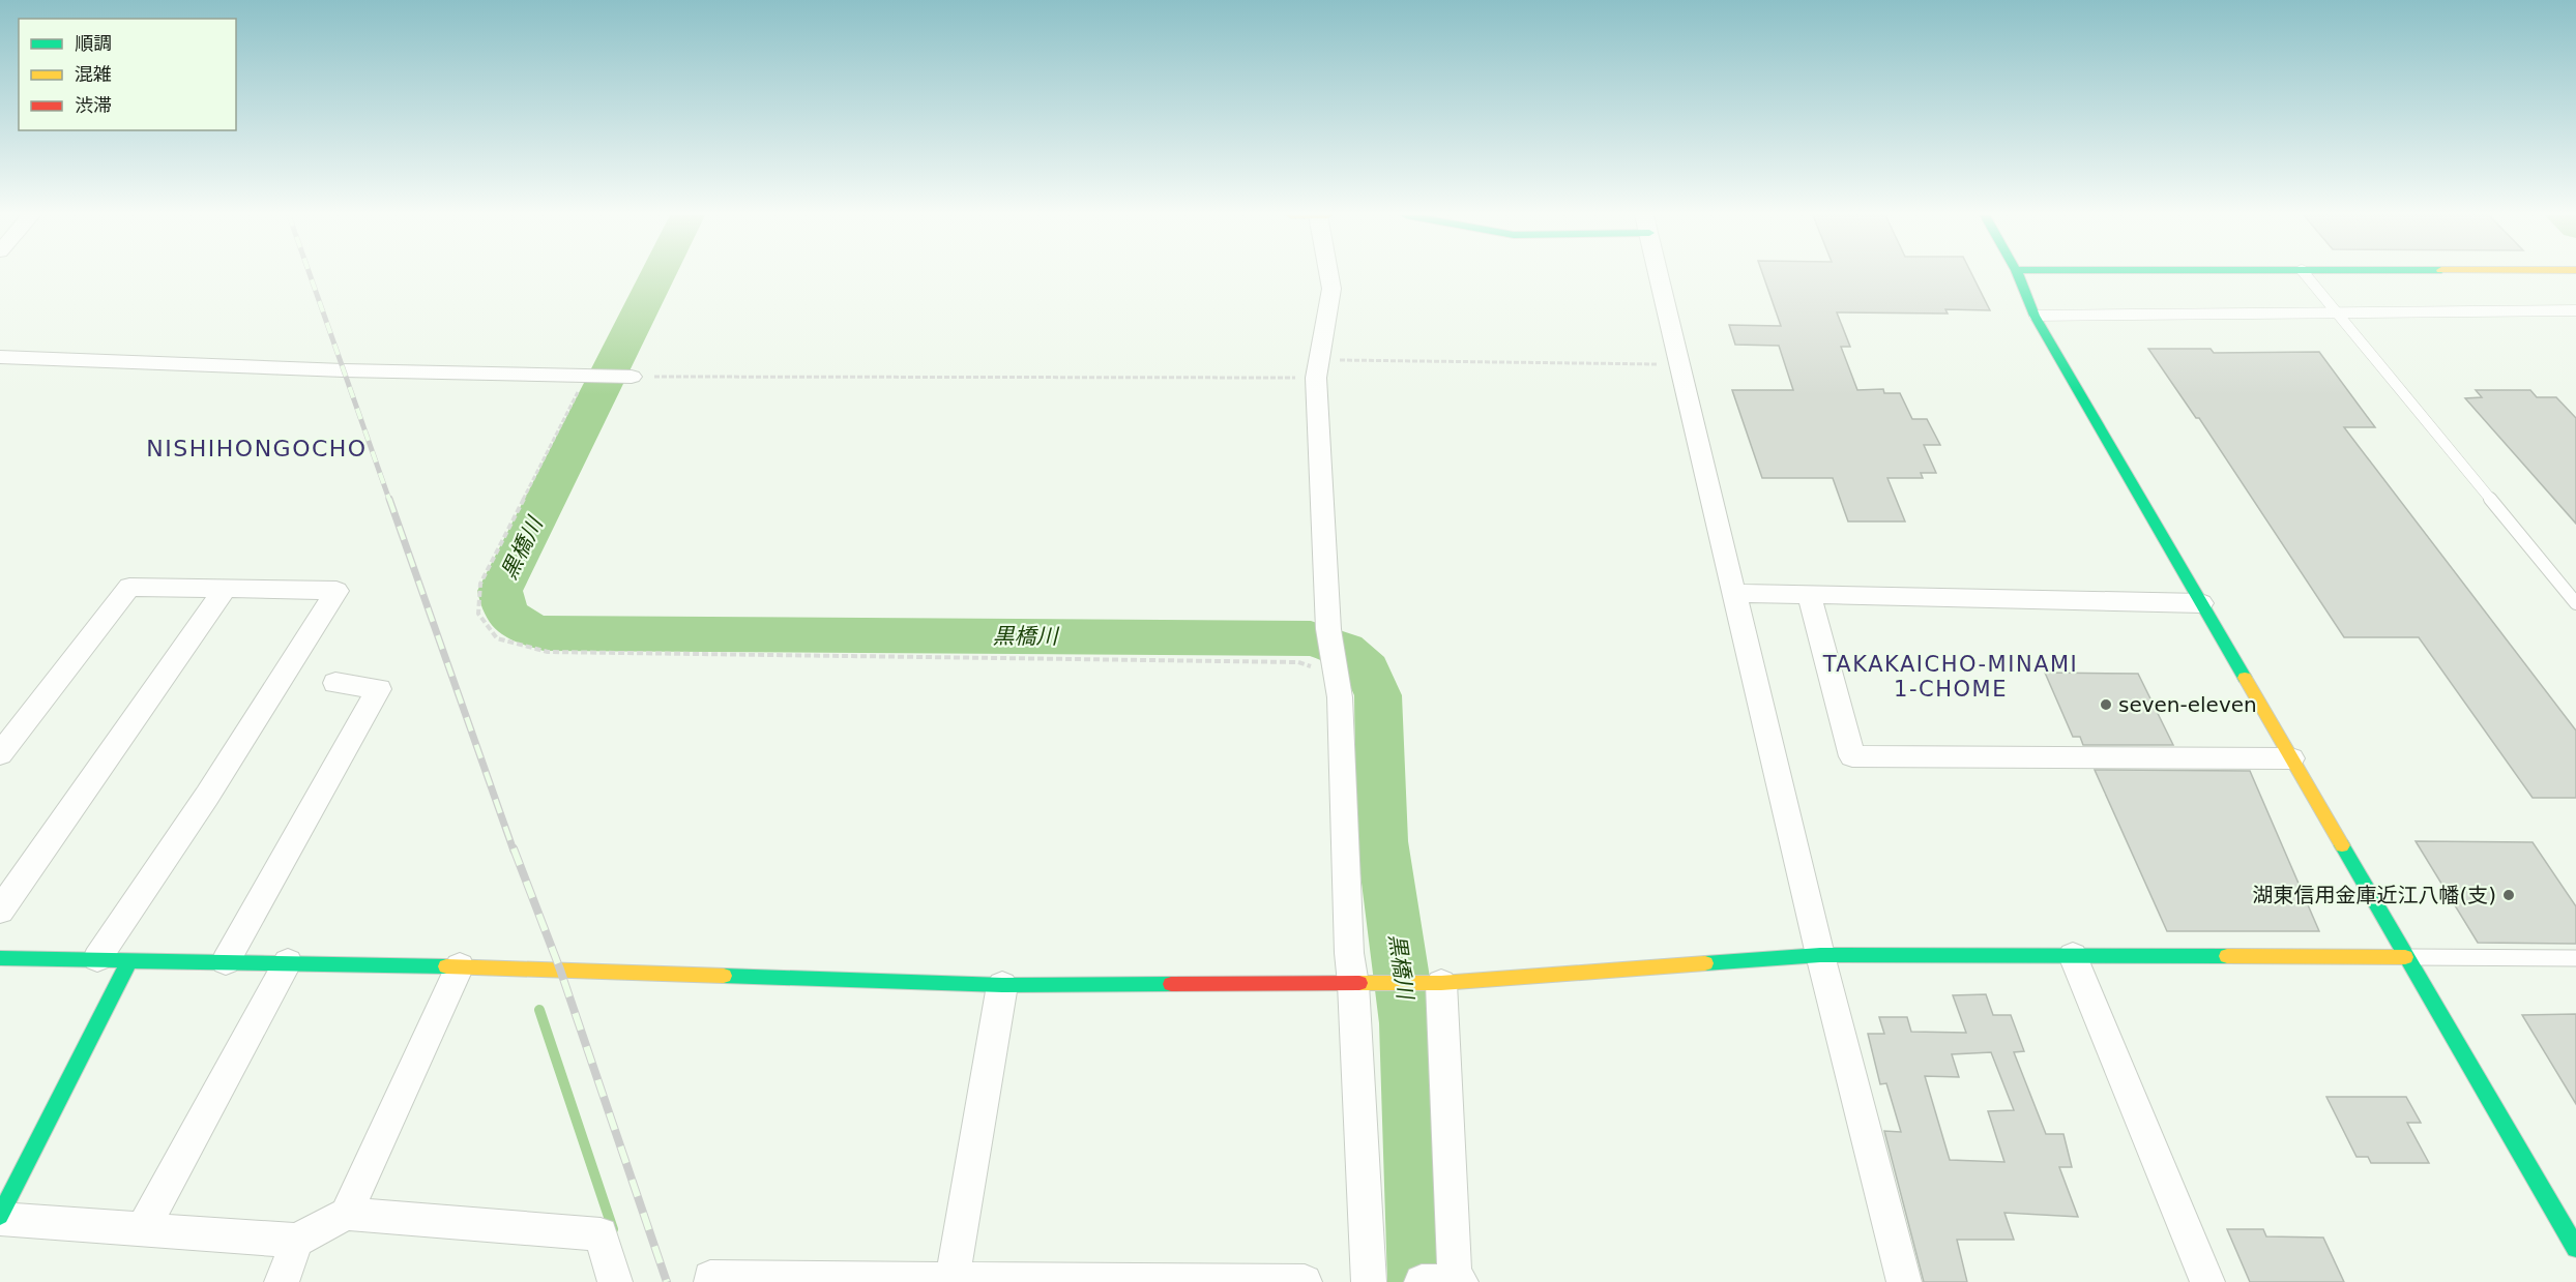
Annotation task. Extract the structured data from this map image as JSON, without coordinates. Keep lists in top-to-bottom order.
{
  "districts": ["NISHIHONGOCHO", "TAKAKAICHO-MINAMI 1-CHOME"],
  "water": ["黒橋川"],
  "places": ["seven-eleven", "湖東信用金庫近江八幡(支)"],
  "legend": ["順調", "混雑", "渋滞"]
}
